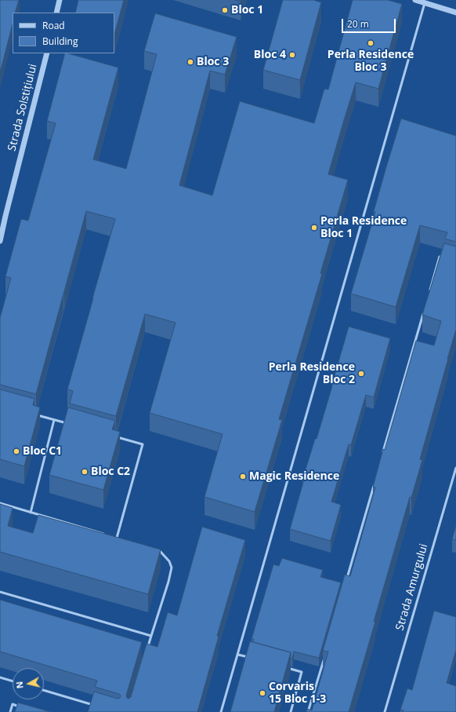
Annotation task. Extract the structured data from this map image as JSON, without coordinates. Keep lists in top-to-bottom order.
{
  "streets": {
    "street": ["Strada Solstițiului"],
    "lane": ["Strada Amurgului"]
  },
  "places": [
    "Bloc 1",
    "Perla Residence Bloc 3",
    "Bloc 4",
    "Bloc 3",
    "Perla Residence Bloc 1",
    "Perla Residence Bloc 2",
    "Bloc C1",
    "Bloc C2",
    "Magic Residence",
    "Corvaris 15 Bloc 1-3"
  ],
  "legend": ["Road", "Building"],
  "scale_bar": "20 m",
  "north": "left"
}
